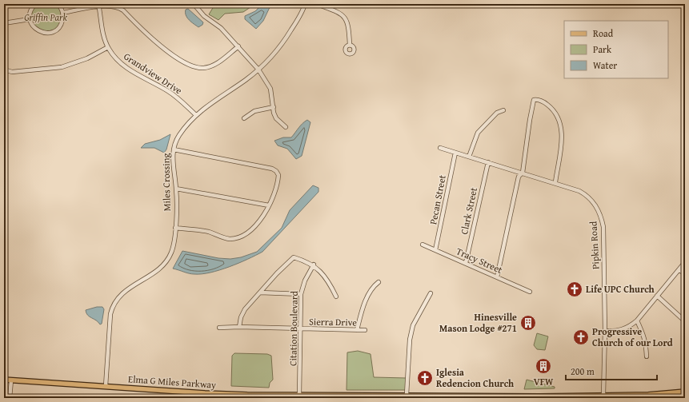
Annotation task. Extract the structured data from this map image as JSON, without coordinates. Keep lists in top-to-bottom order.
{
  "streets": {
    "main road": ["Elma G Miles Parkway"],
    "street": [
      "Grandview Drive",
      "Miles Crossing",
      "Pecan Street",
      "Clark Street",
      "Pipkin Road",
      "Tracy Street",
      "Sierra Drive",
      "Citation Boulevard"
    ]
  },
  "crossings": [
    ["Grandview Drive", "Miles Crossing"],
    ["Miles Crossing", "Elma G Miles Parkway"],
    ["Pecan Street", "Pipkin Road"],
    ["Pecan Street", "Tracy Street"],
    ["Clark Street", "Pipkin Road"],
    ["Clark Street", "Tracy Street"],
    ["Pipkin Road", "Elma G Miles Parkway"],
    ["Sierra Drive", "Citation Boulevard"],
    ["Citation Boulevard", "Elma G Miles Parkway"]
  ],
  "parks": ["Griffin Park"],
  "places": {
    "church": ["Life UPC Church", "Progressive Church of our Lord", "Iglesia Redencion Church"],
    "building": ["Hinesville Mason Lodge #271", "VFW"]
  },
  "legend": ["Road", "Park", "Water"],
  "scale_bar": "200 m"
}
